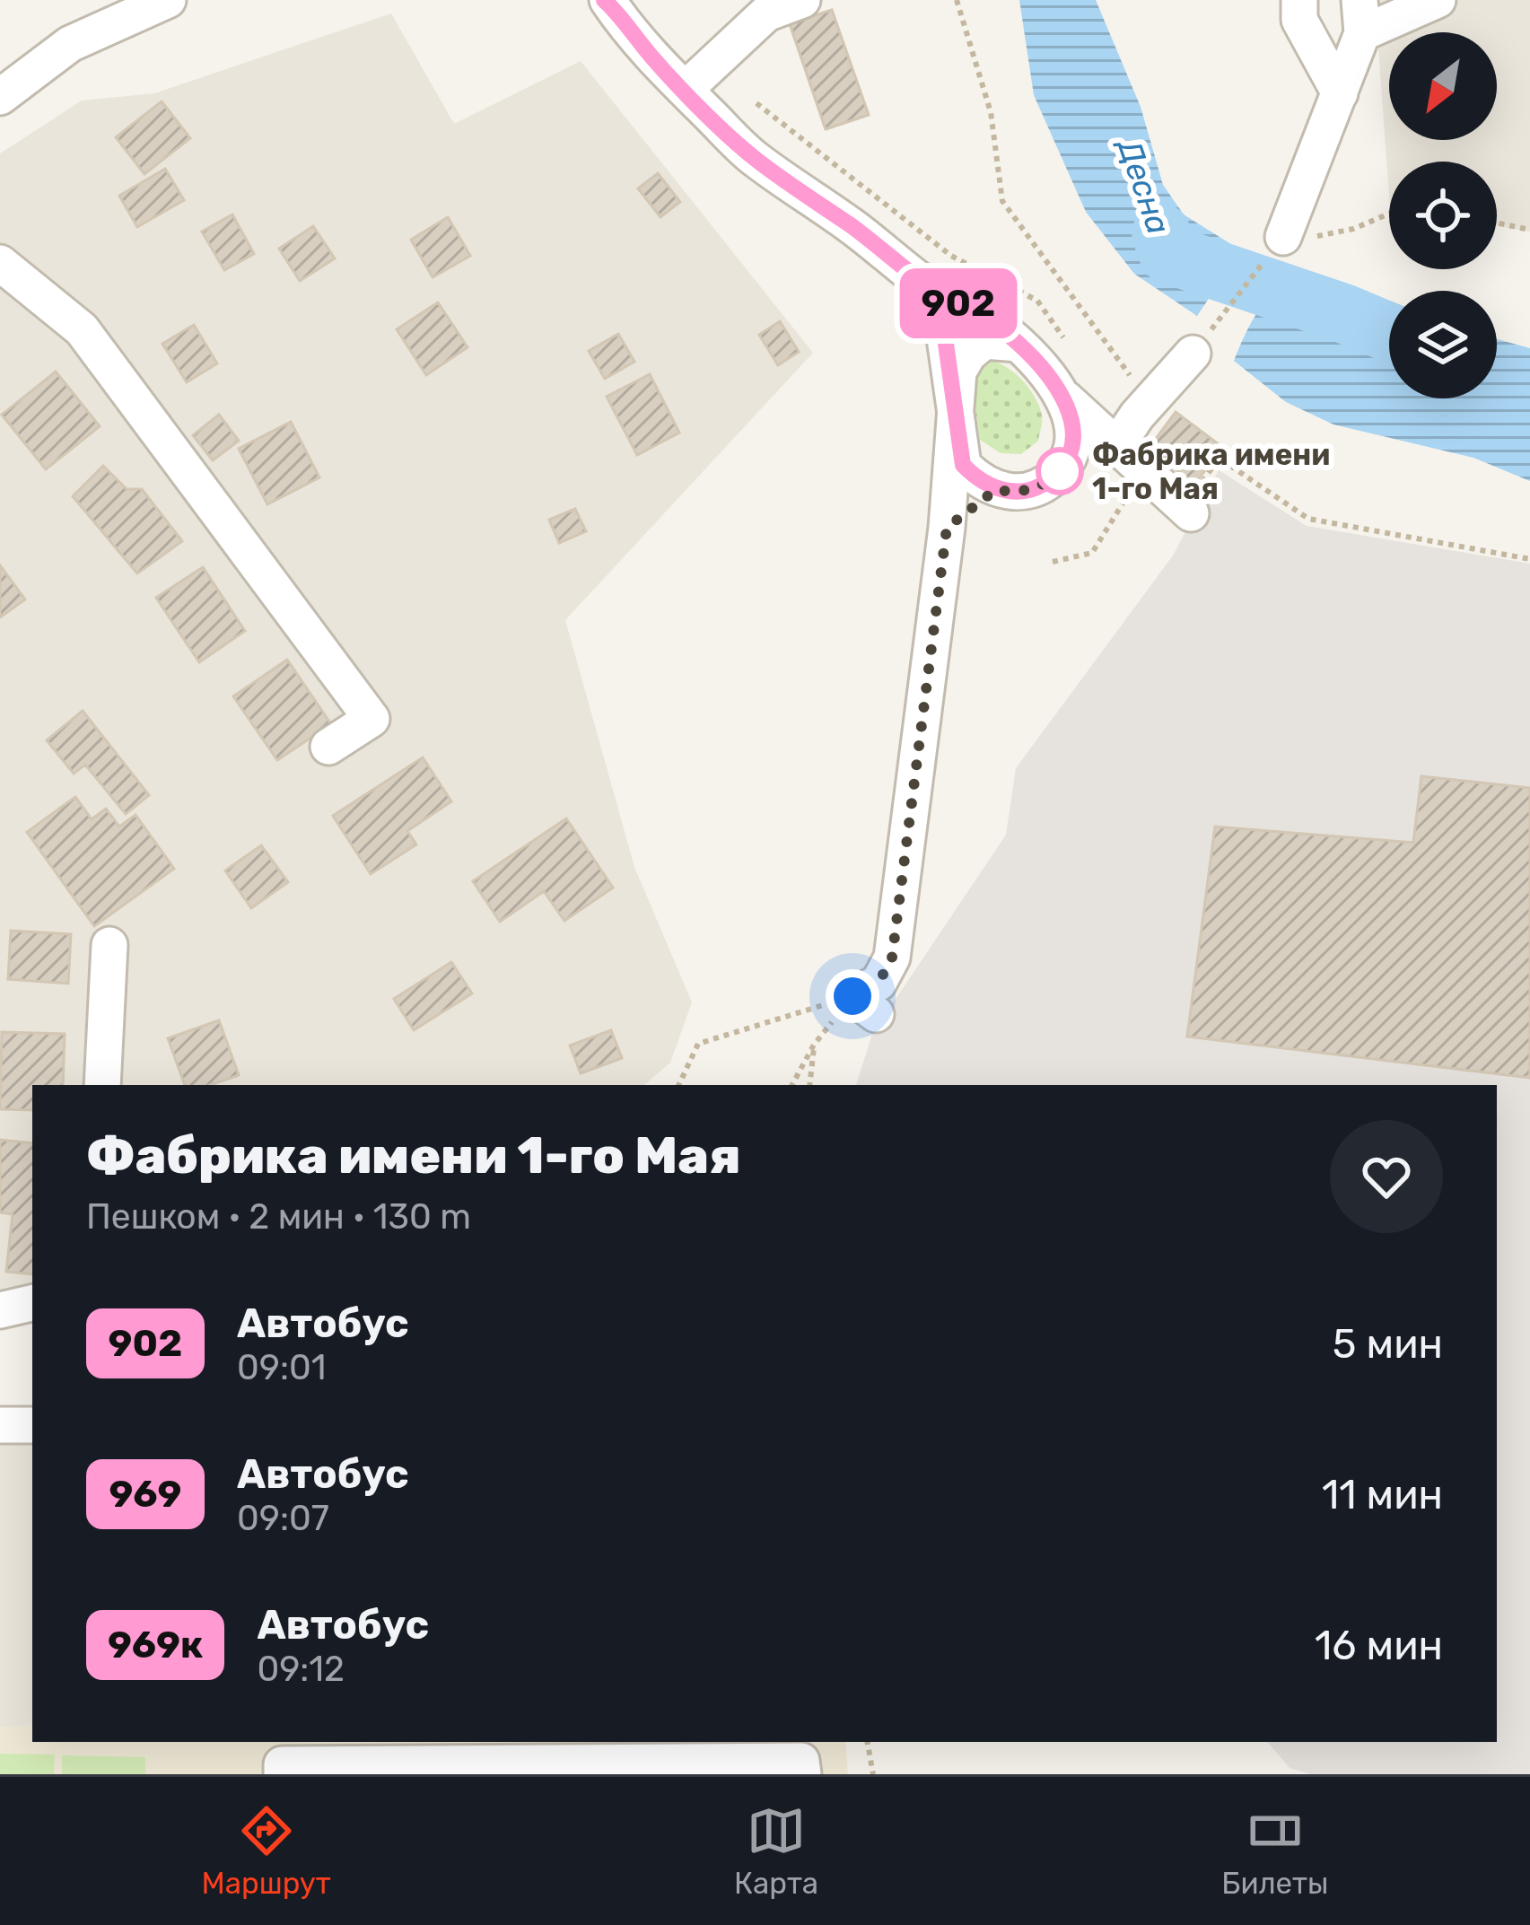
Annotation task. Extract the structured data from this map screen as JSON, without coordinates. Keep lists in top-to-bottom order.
{
  "water": ["Десна"],
  "places": ["Фабрика имени 1-го Мая"],
  "lines": ["bus line 902"],
  "north": "bottom left",
  "page": {
    "on_map": "902",
    "heading": ["Фабрика имени 1-го Мая", "Пешком · 2 мин · 130 m"],
    "list": [
      {
        "mark": "902",
        "name": "Автобус",
        "note": "09:01",
        "value": "5 мин"
      },
      {
        "mark": "969",
        "name": "Автобус",
        "note": "09:07",
        "value": "11 мин"
      },
      {
        "mark": "969к",
        "name": "Автобус",
        "note": "09:12",
        "value": "16 мин"
      }
    ],
    "tabs": ["Маршрут", "Карта", "Билеты"]
  }
}
